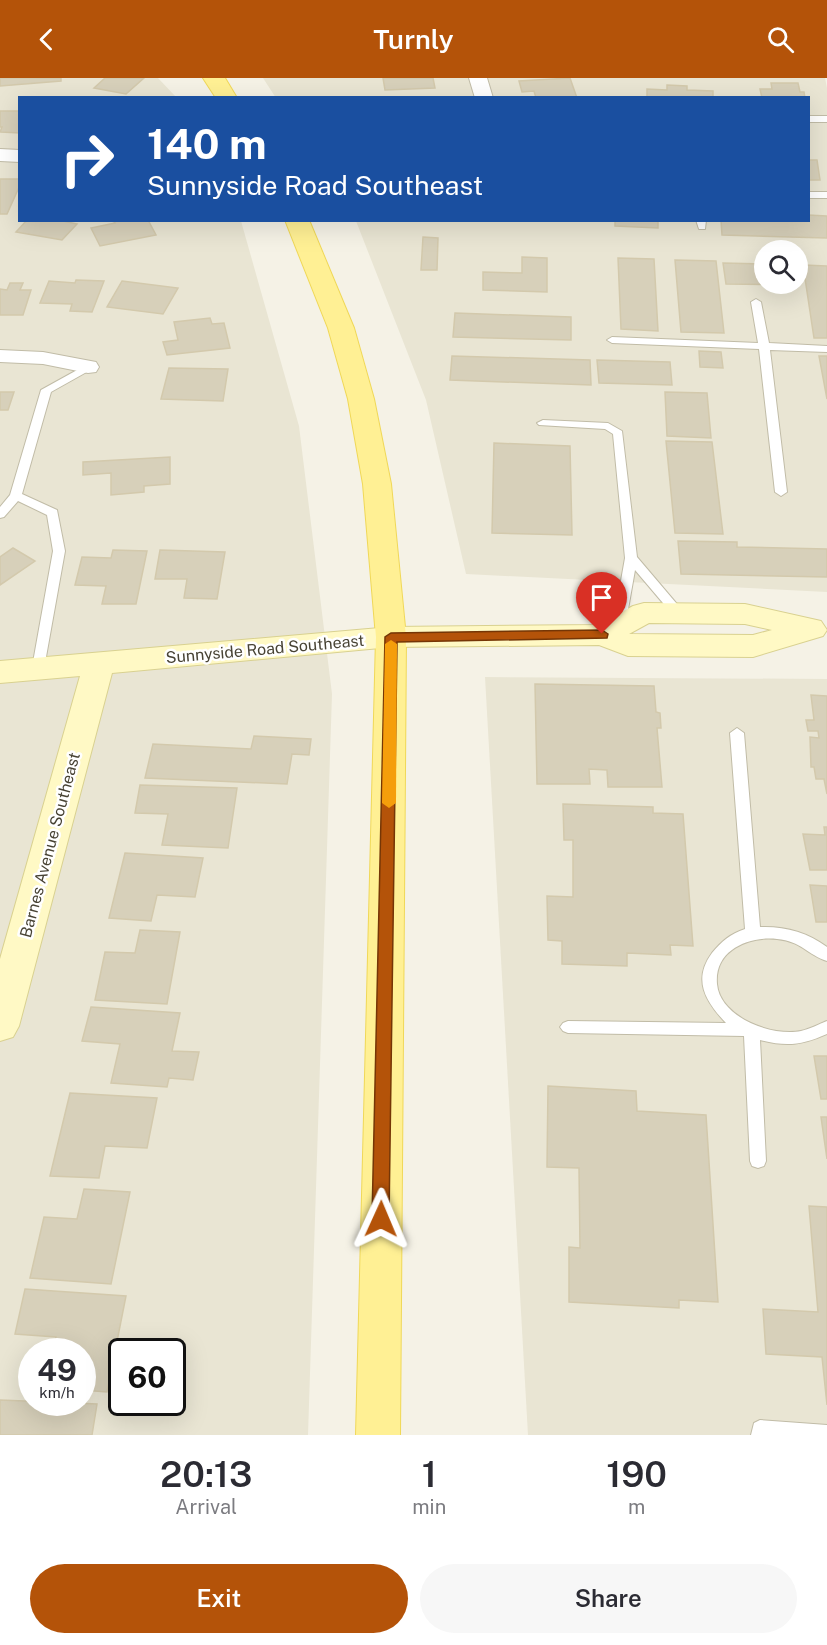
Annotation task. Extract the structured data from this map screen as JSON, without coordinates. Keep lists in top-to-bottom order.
{
  "streets": {
    "main road": ["Sunnyside Road Southeast", "Barnes Avenue Southeast"]
  },
  "crossings": [
    ["Sunnyside Road Southeast", "Barnes Avenue Southeast"]
  ],
  "page": {
    "header": "Turnly",
    "turn": ["140 m", "Sunnyside Road Southeast"],
    "speed": "49 km/h",
    "limit": "60",
    "eta": [
      "20:13",
      "Arrival",
      "1",
      "min",
      "190",
      "m"
    ],
    "buttons": ["Exit", "Share"]
  }
}
